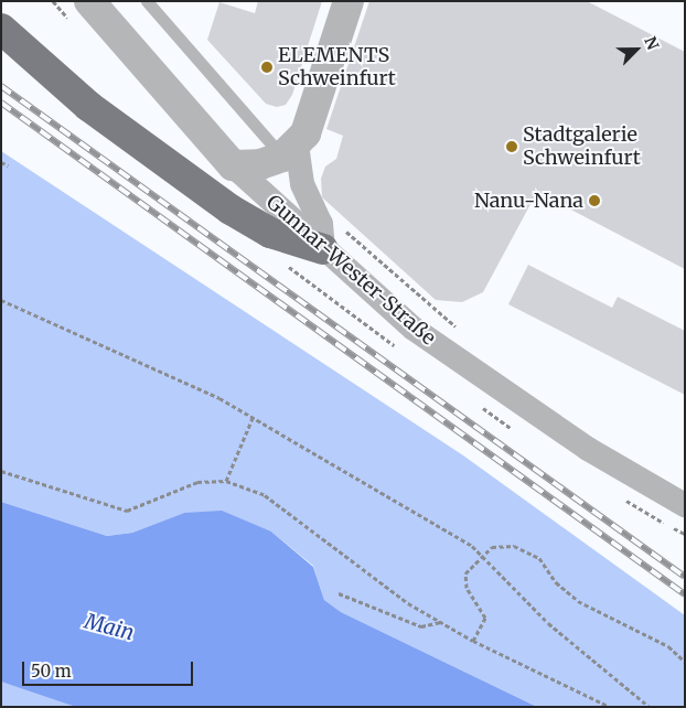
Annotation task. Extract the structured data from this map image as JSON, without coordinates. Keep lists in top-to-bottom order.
{
  "streets": {
    "street": ["Gunnar-Wester-Straße"]
  },
  "water": ["Main"],
  "places": ["ELEMENTS Schweinfurt", "Stadtgalerie Schweinfurt", "Nanu-Nana"],
  "scale_bar": "50 m",
  "north": "top right"
}
